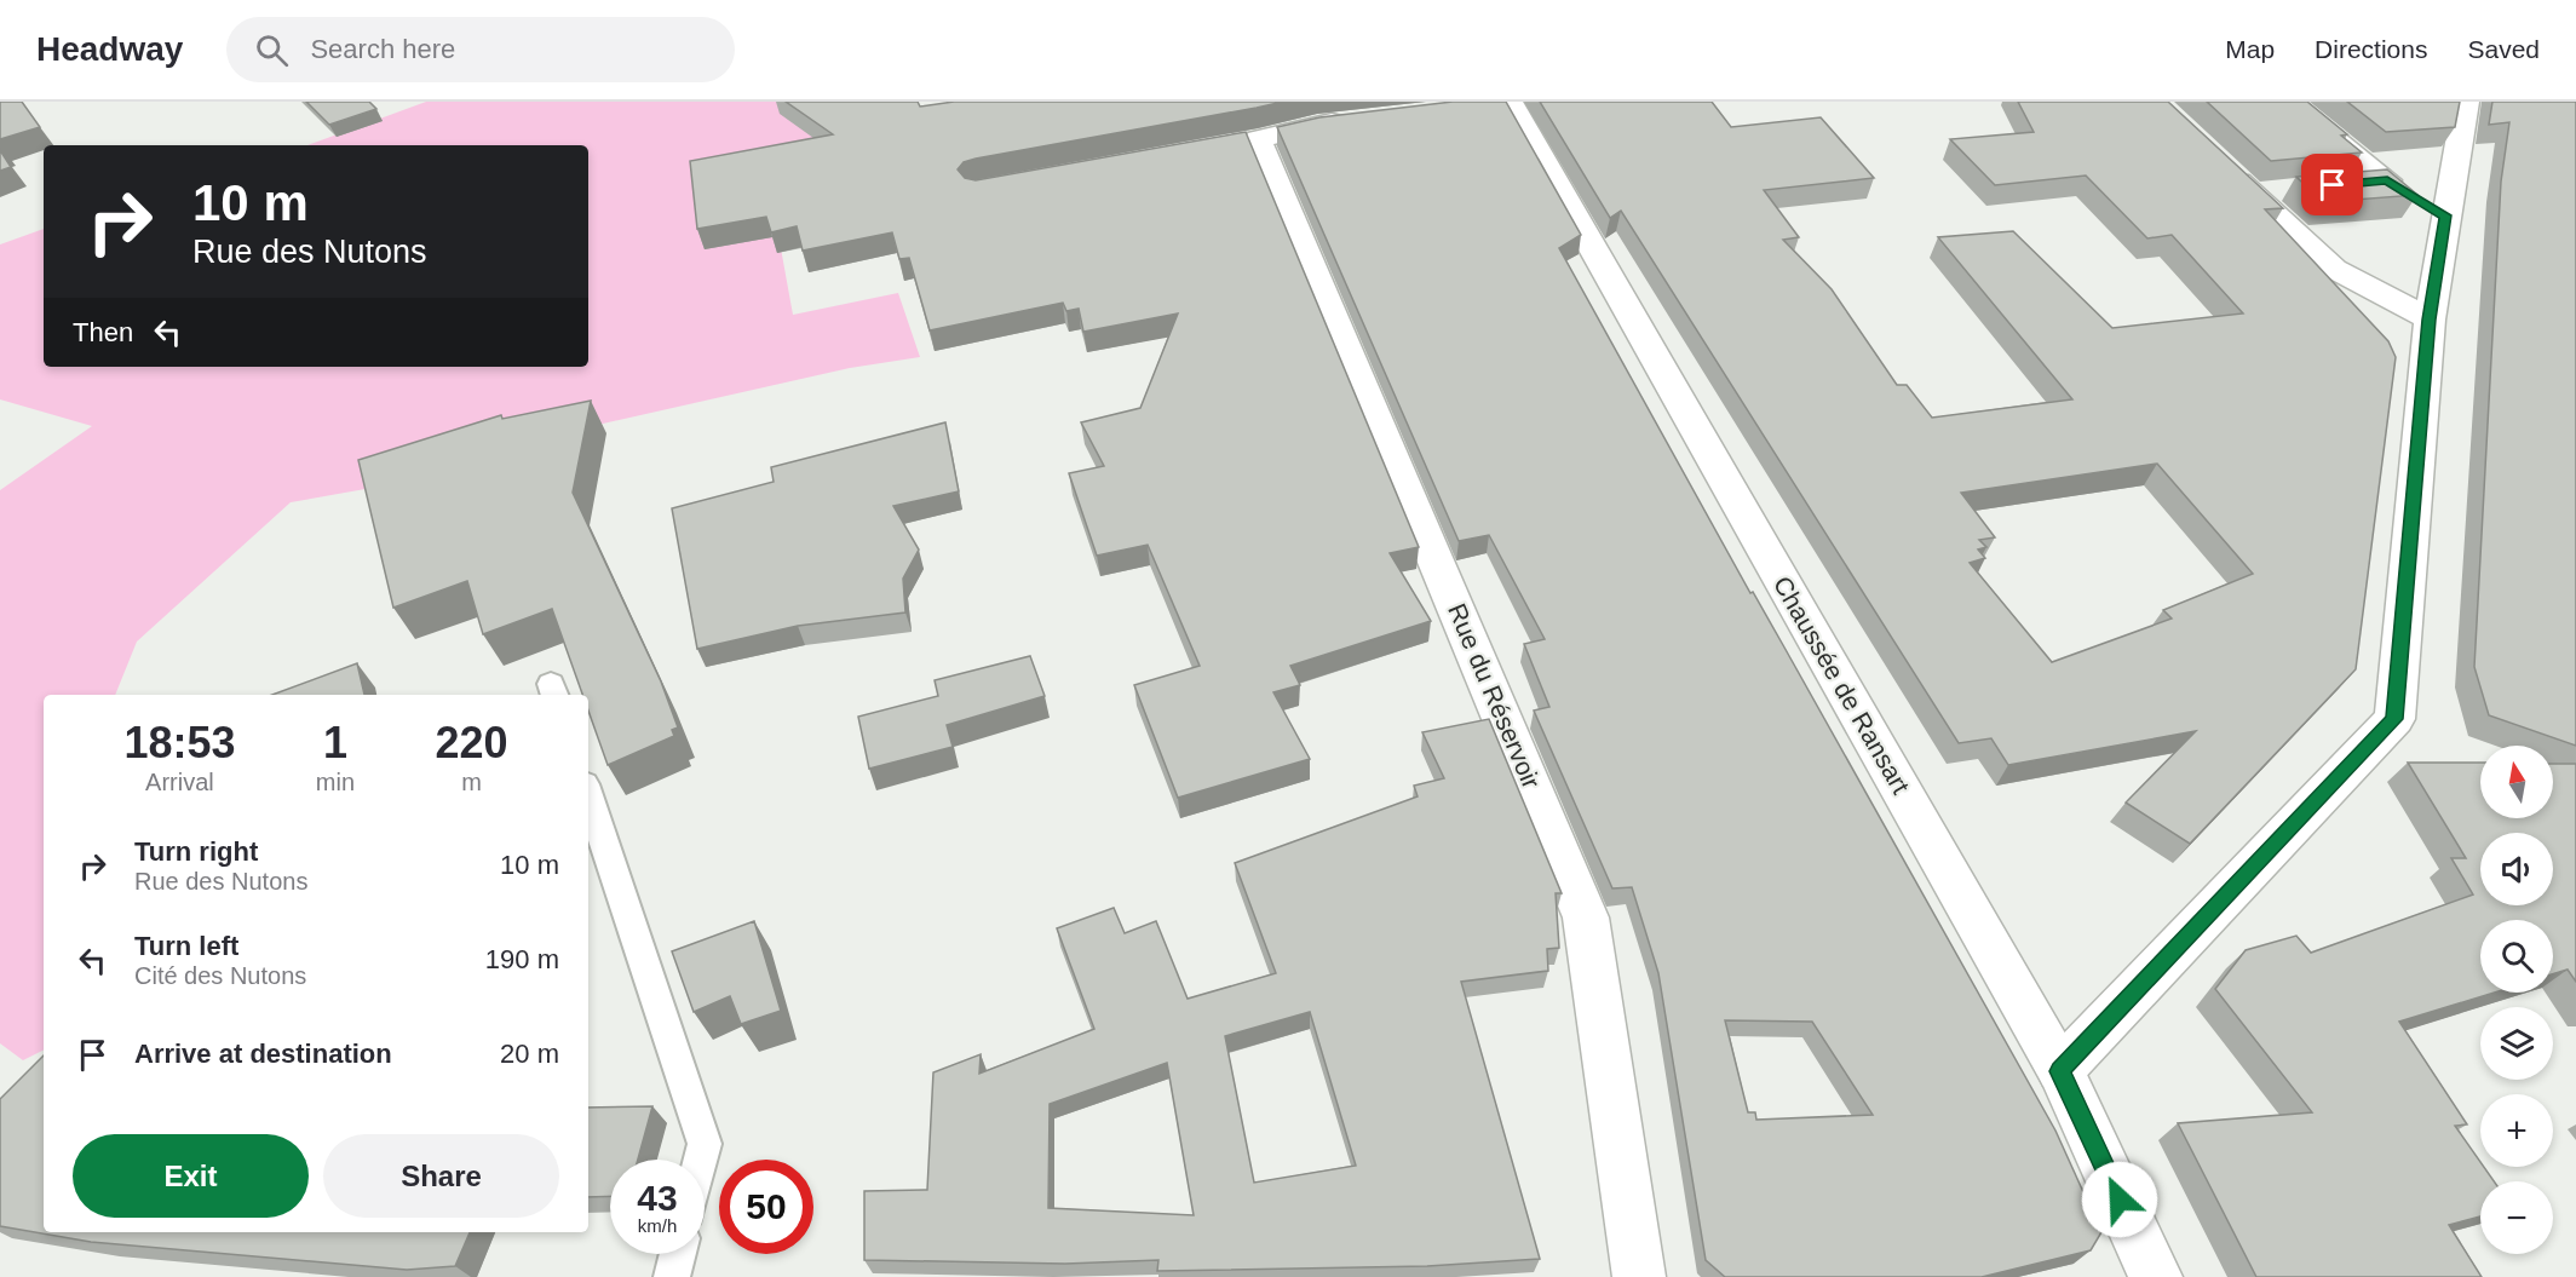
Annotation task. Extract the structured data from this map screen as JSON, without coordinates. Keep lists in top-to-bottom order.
{
  "streets": {
    "street": ["Chaussée de Ransart", "Rue du Réservoir"]
  },
  "north": "top",
  "page": {
    "header": "Headway",
    "search": "Search here",
    "nav": ["Map", "Directions", "Saved"],
    "turn": ["10 m", "Rue des Nutons"],
    "then": "Then",
    "eta": [
      "18:53",
      "Arrival",
      "1",
      "min",
      "220",
      "m"
    ],
    "map_buttons": ["+", "−"],
    "list": [
      {
        "name": "Turn right",
        "note": "Rue des Nutons",
        "value": "10 m"
      },
      {
        "name": "Turn left",
        "note": "Cité des Nutons",
        "value": "190 m"
      },
      {
        "name": "Arrive at destination",
        "value": "20 m"
      }
    ],
    "buttons": ["Exit", "Share"],
    "speed": "43 km/h",
    "limit": "50"
  }
}
